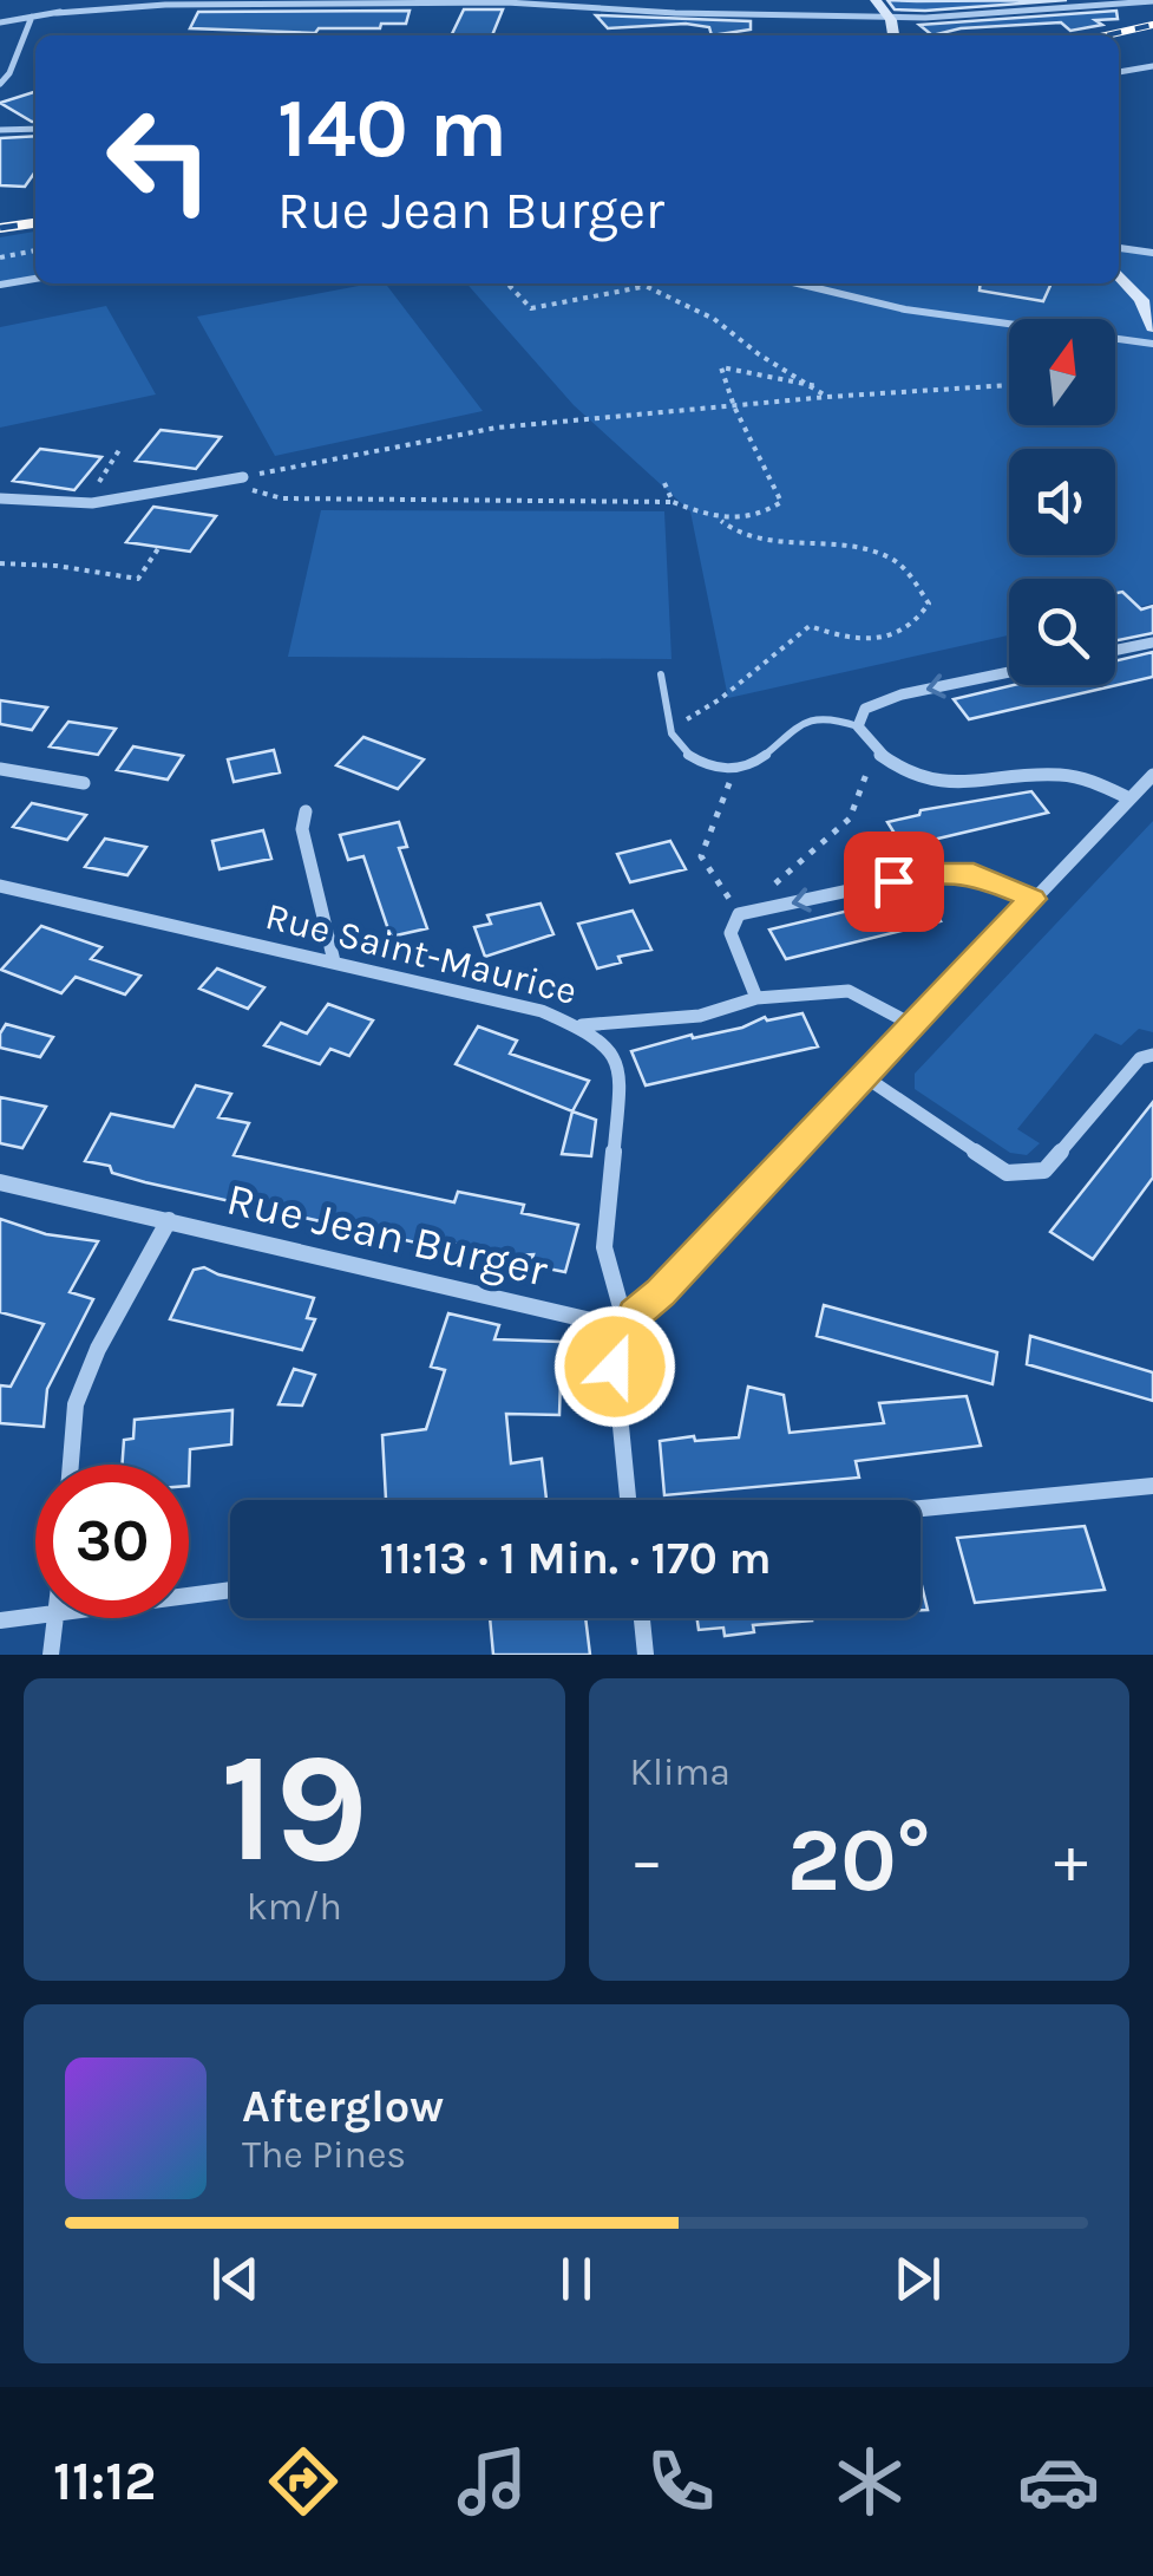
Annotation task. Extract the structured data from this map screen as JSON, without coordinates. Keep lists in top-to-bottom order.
{
  "streets": {
    "street": ["Rue Saint-Maurice", "Rue Jean Burger"]
  },
  "crossings": [
    ["Rue Saint-Maurice", "Rue Jean Burger"]
  ],
  "north": "top",
  "page": {
    "turn": ["140 m", "Rue Jean Burger"],
    "limit": "30",
    "trip": "11:13 · 1 Min. · 170 m",
    "tile": [
      ["19", "km/h"],
      "Klima"
    ],
    "heat": ["−", "20°", "+"],
    "song": ["Afterglow", "The Pines"],
    "tabs": "11:12"
  }
}
